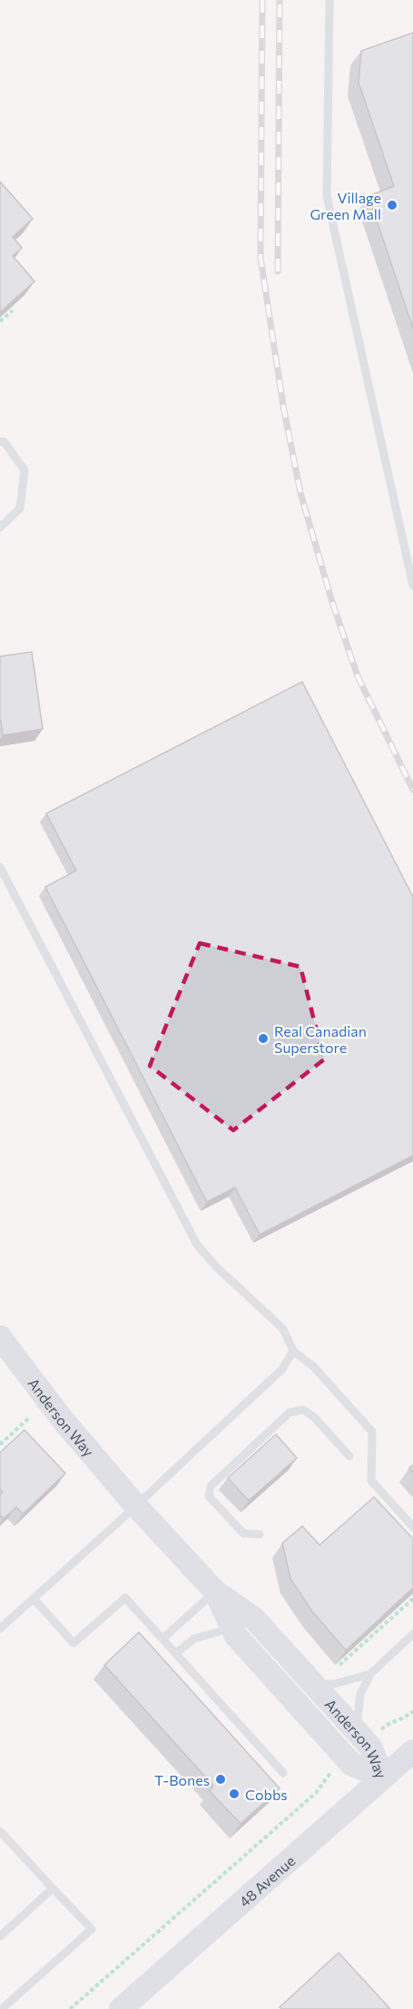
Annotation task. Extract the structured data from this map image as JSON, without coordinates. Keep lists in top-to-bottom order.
{
  "streets": {
    "street": ["Anderson Way", "48 Avenue"]
  },
  "crossings": [
    ["Anderson Way", "48 Avenue"]
  ],
  "places": [
    "Village Green Mall",
    "Real Canadian Superstore",
    "T-Bones",
    "Cobbs"
  ]
}
